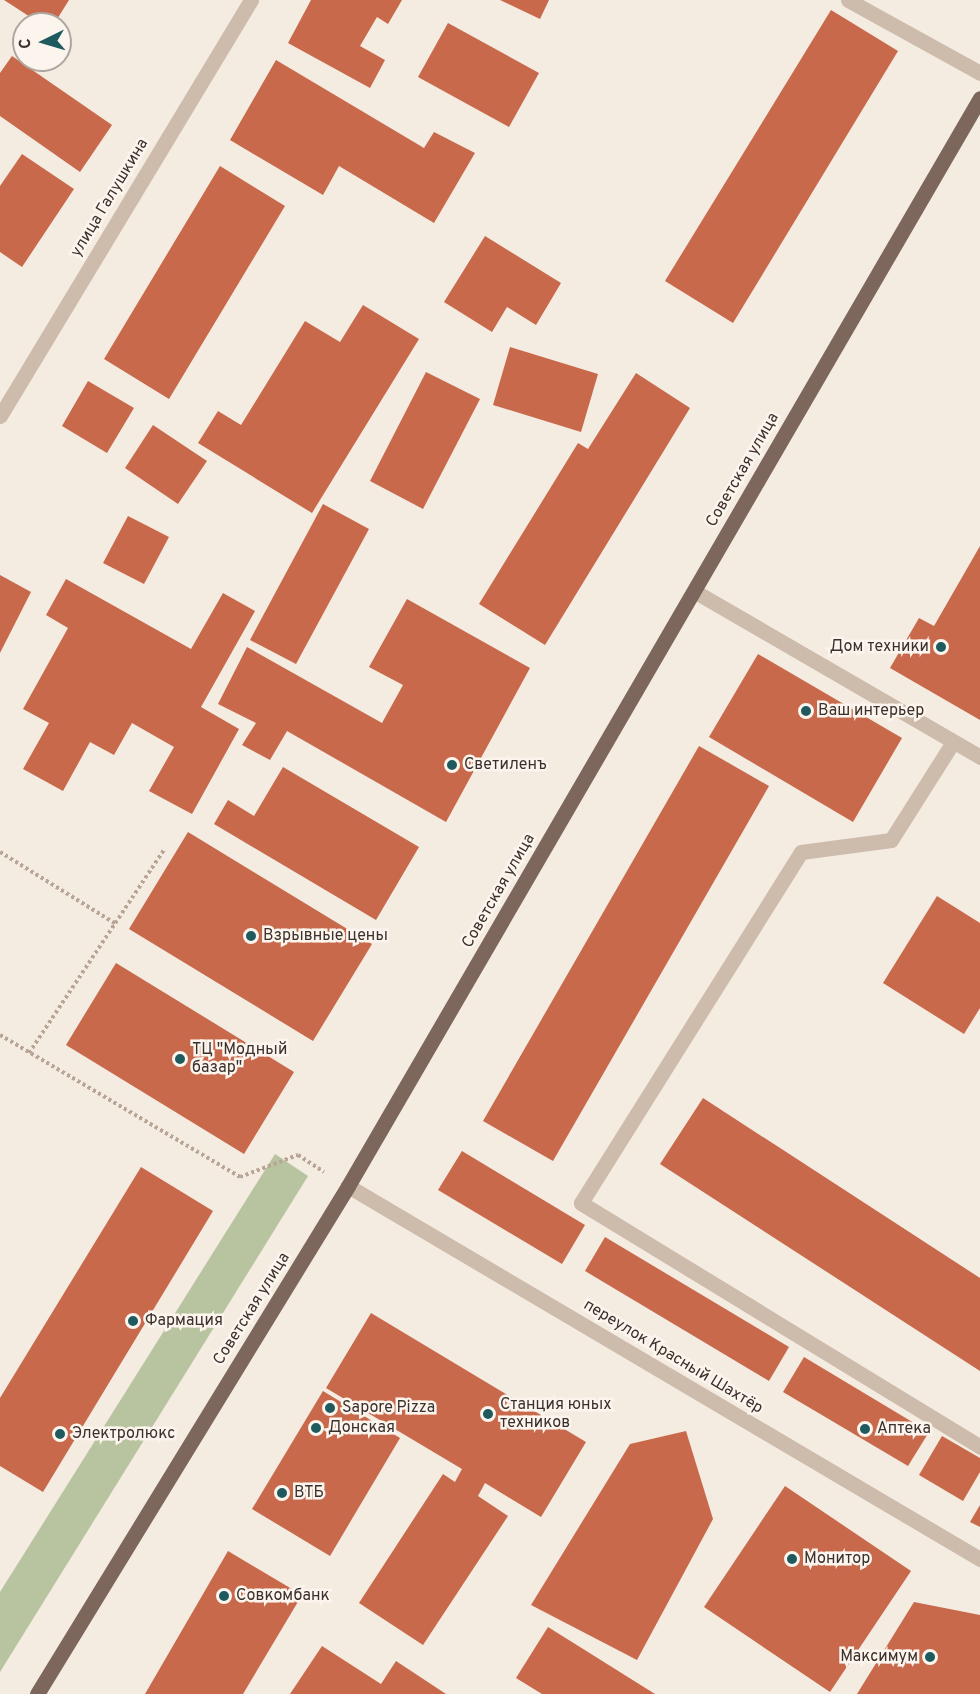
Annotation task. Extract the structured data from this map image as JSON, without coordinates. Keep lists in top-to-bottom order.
{
  "streets": {
    "main road": ["Советская улица"],
    "street": ["улица Галушкина", "переулок Красный Шахтёр"]
  },
  "crossings": [
    ["Советская улица", "переулок Красный Шахтёр"]
  ],
  "places": [
    "Дом техники",
    "Ваш интерьер",
    "Светиленъ",
    "Взрывные цены",
    "ТЦ \"Модный базар\"",
    "Фармация",
    "Sapore Pizza",
    "Станция юных техников",
    "Донская",
    "Аптека",
    "Электролюкс",
    "ВТБ",
    "Монитор",
    "Совкомбанк",
    "Максимум"
  ],
  "north": "left"
}
